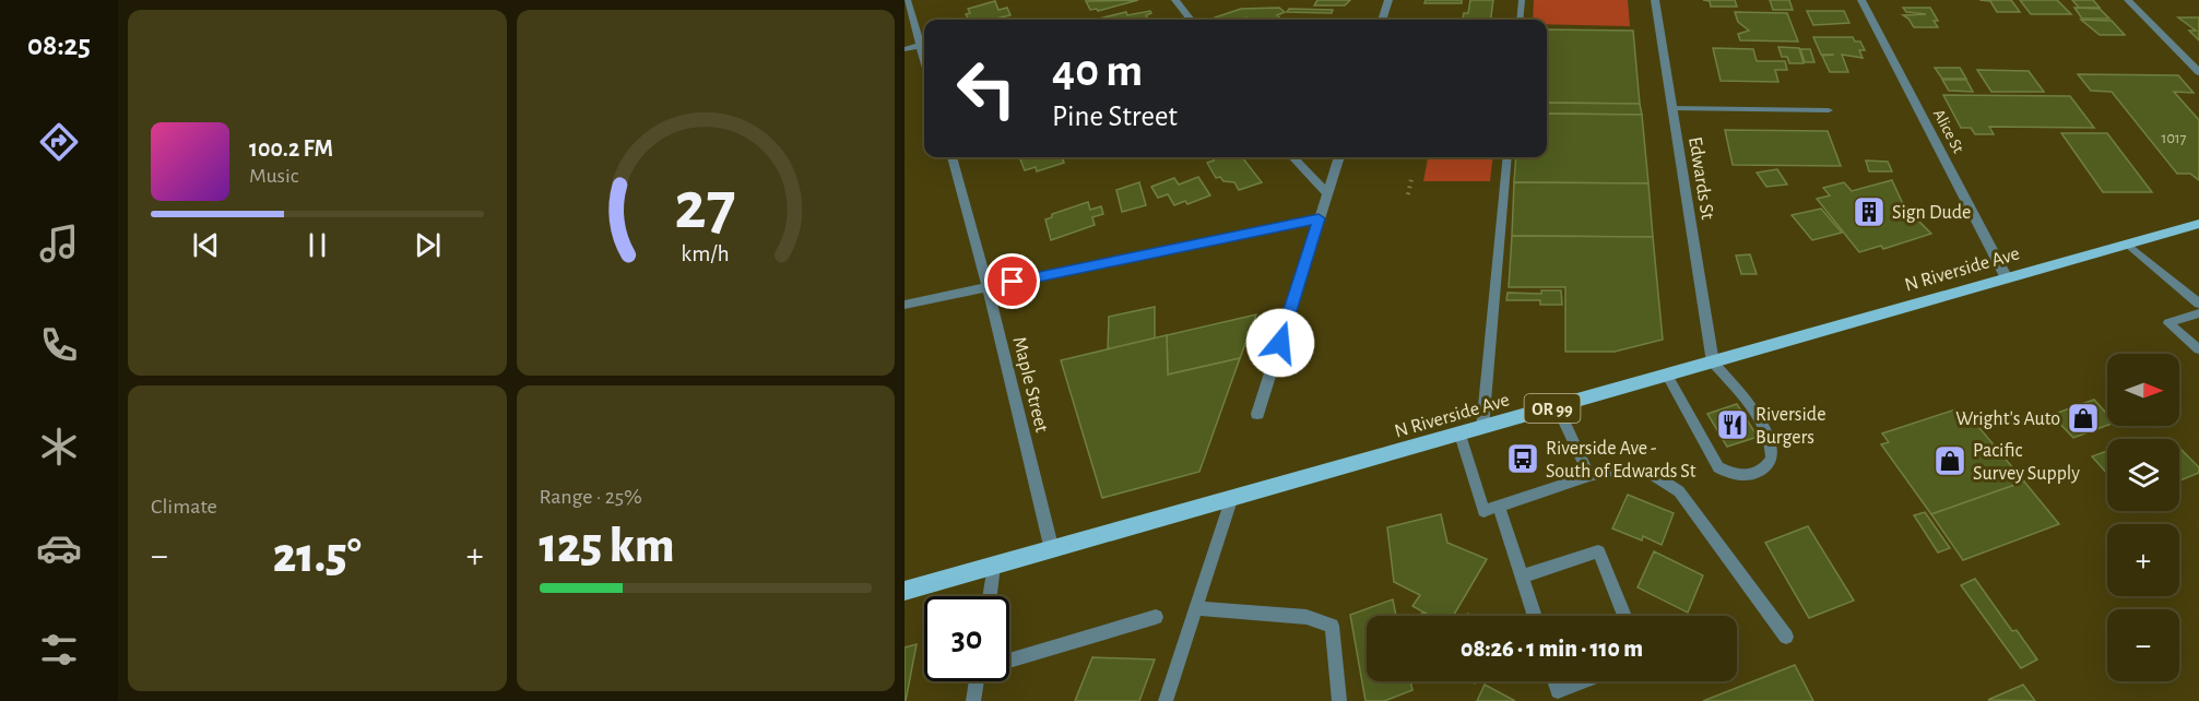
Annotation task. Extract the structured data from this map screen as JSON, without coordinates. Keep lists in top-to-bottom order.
{
  "streets": {
    "main road": ["N Riverside Ave", "OR 99"],
    "street": ["Alice St", "Edwards St", "Maple Street"]
  },
  "crossings": [
    ["Alice St", "N Riverside Ave"],
    ["Edwards St", "N Riverside Ave"],
    ["N Riverside Ave", "Maple Street"]
  ],
  "places": {
    "building": ["Sign Dude"],
    "shop": ["Wright's Auto", "Pacific Survey Supply"],
    "restaurant": ["Riverside Burgers"],
    "bus stop": ["Riverside Ave - South of Edwards St"]
  },
  "house_numbers": ["1017"],
  "north": "right",
  "page": {
    "tabs": "08:25",
    "turn": ["40 m", "Pine Street"],
    "song": ["100.2 FM", "Music"],
    "map_buttons": ["+", "−"],
    "tile": [
      "Climate",
      ["Range · 25%", "125 km"]
    ],
    "heat": ["−", "21.5°", "+"],
    "limit": "30",
    "trip": "08:26 · 1 min · 110 m",
    "gauge": ["27", "km/h"]
  }
}
